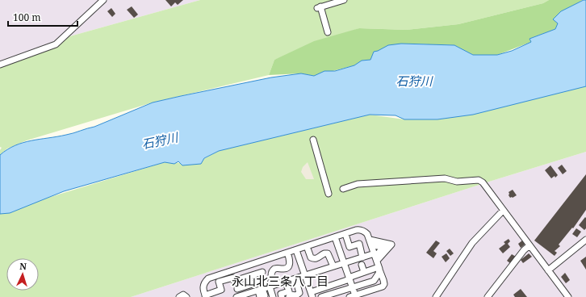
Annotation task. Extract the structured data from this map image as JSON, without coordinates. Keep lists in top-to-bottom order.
{
  "districts": ["永山北三条八丁目"],
  "water": ["石狩川"],
  "scale_bar": "100 m",
  "north": "top"
}
